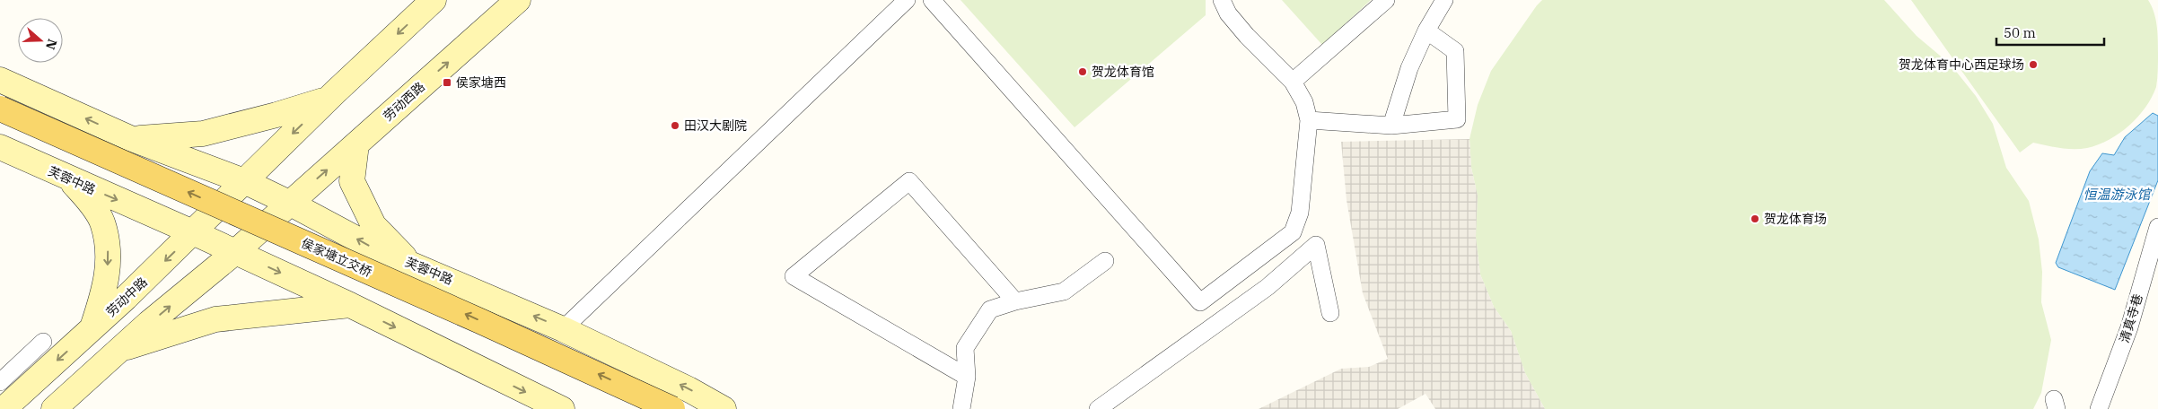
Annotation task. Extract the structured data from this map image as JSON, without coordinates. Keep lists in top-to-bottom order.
{
  "streets": {
    "main road": [
      "劳动西路",
      "芙蓉中路",
      "侯家塘立交桥",
      "劳动中路"
    ],
    "street": ["清真寺巷"]
  },
  "crossings": [
    ["劳动西路", "芙蓉中路"],
    ["芙蓉中路", "劳动中路"]
  ],
  "water": ["恒温游泳馆"],
  "places": {
    "other": [
      "贺龙体育中心西足球场",
      "贺龙体育馆",
      "田汉大剧院",
      "贺龙体育场"
    ],
    "transit": ["侯家塘西"]
  },
  "scale_bar": "50 m",
  "north": "right"
}
